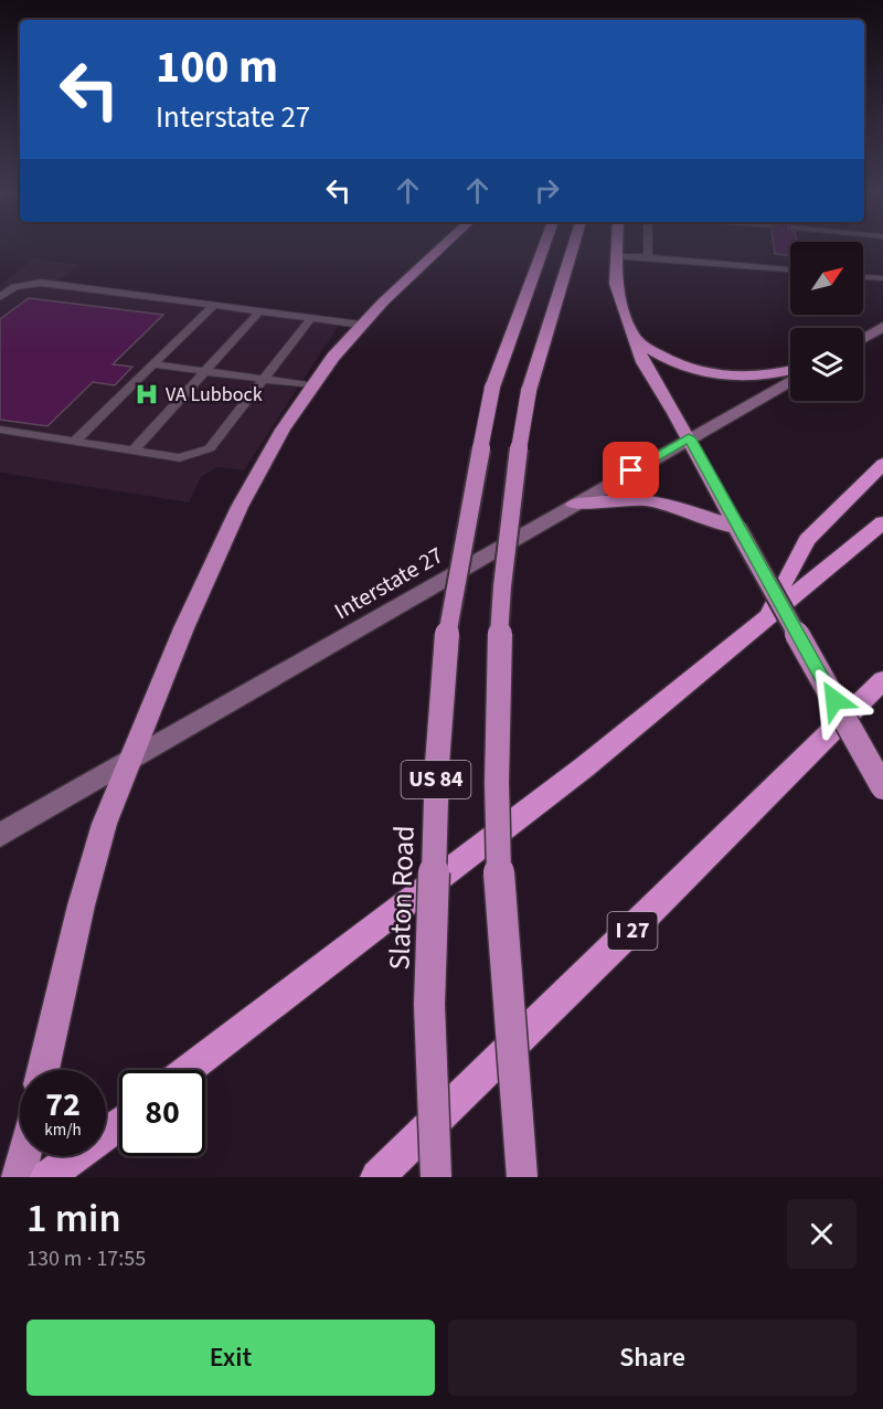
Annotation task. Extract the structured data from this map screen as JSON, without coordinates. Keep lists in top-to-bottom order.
{
  "streets": {
    "highway": ["US 84", "Slaton Road", "I 27"],
    "main road": ["Interstate 27"]
  },
  "places": {
    "hospital": ["VA Lubbock"]
  },
  "north": "top right",
  "page": {
    "turn": ["100 m", "Interstate 27"],
    "speed": "72 km/h",
    "limit": "80",
    "heading": ["1 min", "130 m · 17:55"],
    "buttons": ["Exit", "Share"]
  }
}
